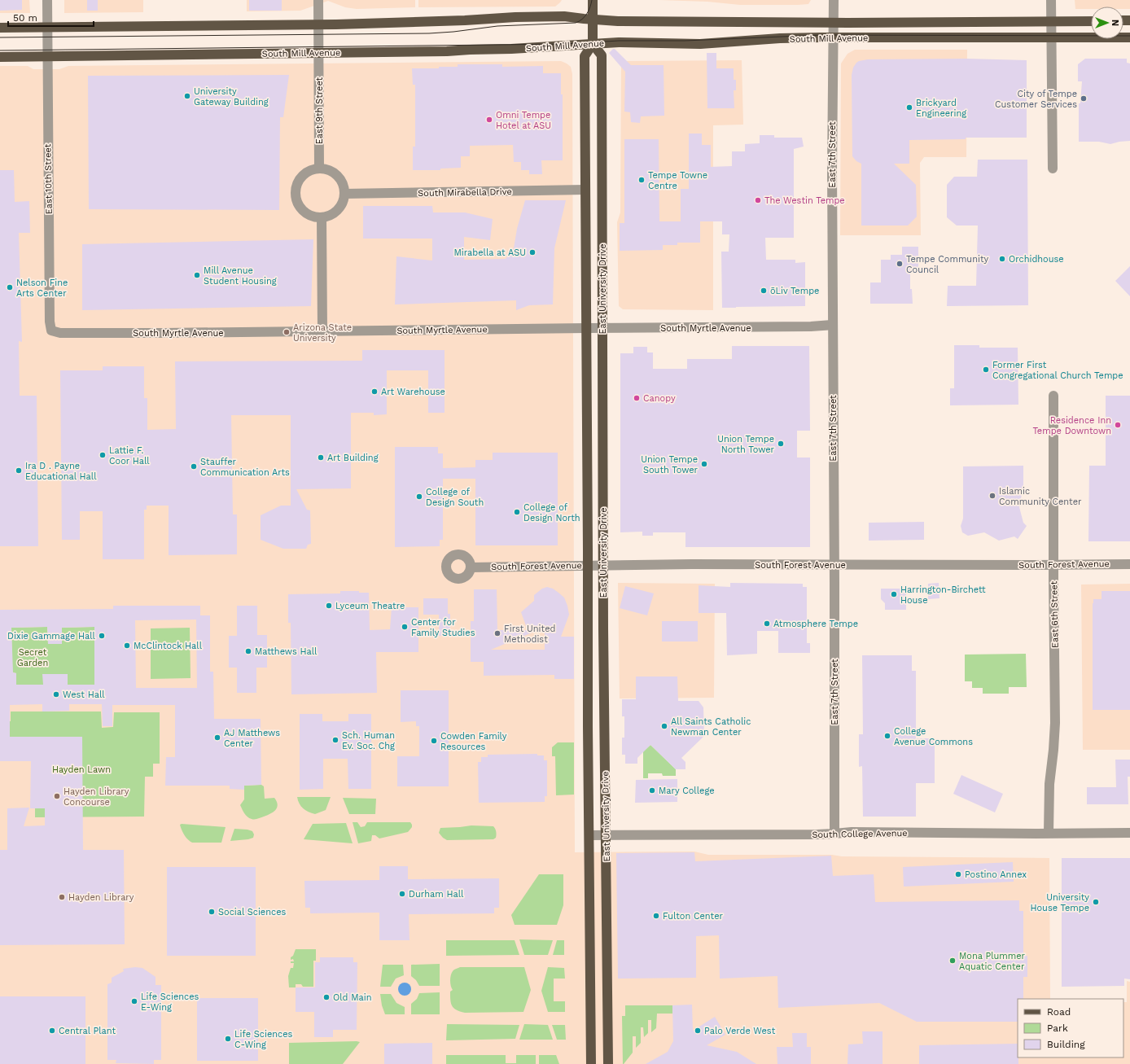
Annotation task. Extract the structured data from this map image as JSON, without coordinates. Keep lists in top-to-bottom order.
{
  "streets": {
    "main road": ["South Mill Avenue", "East University Drive"],
    "street": [
      "East 9th Street",
      "East 7th Street",
      "East 10th Street",
      "South Mirabella Drive",
      "South Myrtle Avenue",
      "South Forest Avenue",
      "East 6th Street",
      "South College Avenue"
    ]
  },
  "crossings": [
    ["South Mill Avenue", "East 9th Street"],
    ["South Mill Avenue", "East 7th Street"],
    ["South Mill Avenue", "East 10th Street"],
    ["South Mill Avenue", "East University Drive"],
    ["East 9th Street", "South Mirabella Drive"],
    ["East 7th Street", "South Myrtle Avenue"],
    ["East 7th Street", "South Forest Avenue"],
    ["East 7th Street", "South College Avenue"],
    ["East 10th Street", "South Myrtle Avenue"],
    ["South Mirabella Drive", "East University Drive"],
    ["East University Drive", "South Myrtle Avenue"],
    ["East University Drive", "South Forest Avenue"],
    ["East University Drive", "South College Avenue"],
    ["South Forest Avenue", "East 6th Street"],
    ["East 6th Street", "South College Avenue"]
  ],
  "parks": ["Secret Garden", "Hayden Lawn"],
  "places": [
    "University Gateway Building",
    "City of Tempe Customer Services",
    "Brickyard Engineering",
    "Omni Tempe Hotel at ASU",
    "Tempe Towne Centre",
    "The Westin Tempe",
    "Mirabella at ASU",
    "Orchidhouse",
    "Tempe Community Council",
    "Mill Avenue Student Housing",
    "Nelson Fine Arts Center",
    "ōLiv Tempe",
    "Arizona State University",
    "Former First Congregational Church Tempe",
    "Art Warehouse",
    "Canopy",
    "Residence Inn Tempe Downtown",
    "Union Tempe North Tower",
    "Lattie F. Coor Hall",
    "Art Building",
    "Union Tempe South Tower",
    "Stauffer Communication Arts",
    "Ira D . Payne Educational Hall",
    "Islamic Community Center",
    "College of Design South",
    "College of Design North",
    "Harrington-Birchett House",
    "Lyceum Theatre",
    "Atmosphere Tempe",
    "Center for Family Studies",
    "First United Methodist",
    "Dixie Gammage Hall",
    "McClintock Hall",
    "Matthews Hall",
    "West Hall",
    "All Saints Catholic Newman Center",
    "College Avenue Commons",
    "AJ Matthews Center",
    "Sch. Human Ev. Soc. Chg",
    "Cowden Family Resources",
    "Mary College",
    "Hayden Library Concourse",
    "Postino Annex",
    "Durham Hall",
    "Hayden Library",
    "University House Tempe",
    "Social Sciences",
    "Fulton Center",
    "Mona Plummer Aquatic Center",
    "Old Main",
    "Life Sciences E-Wing",
    "Central Plant",
    "Palo Verde West",
    "Life Sciences C-Wing"
  ],
  "legend": ["Road", "Park", "Building"],
  "scale_bar": "50 m",
  "north": "right"
}
